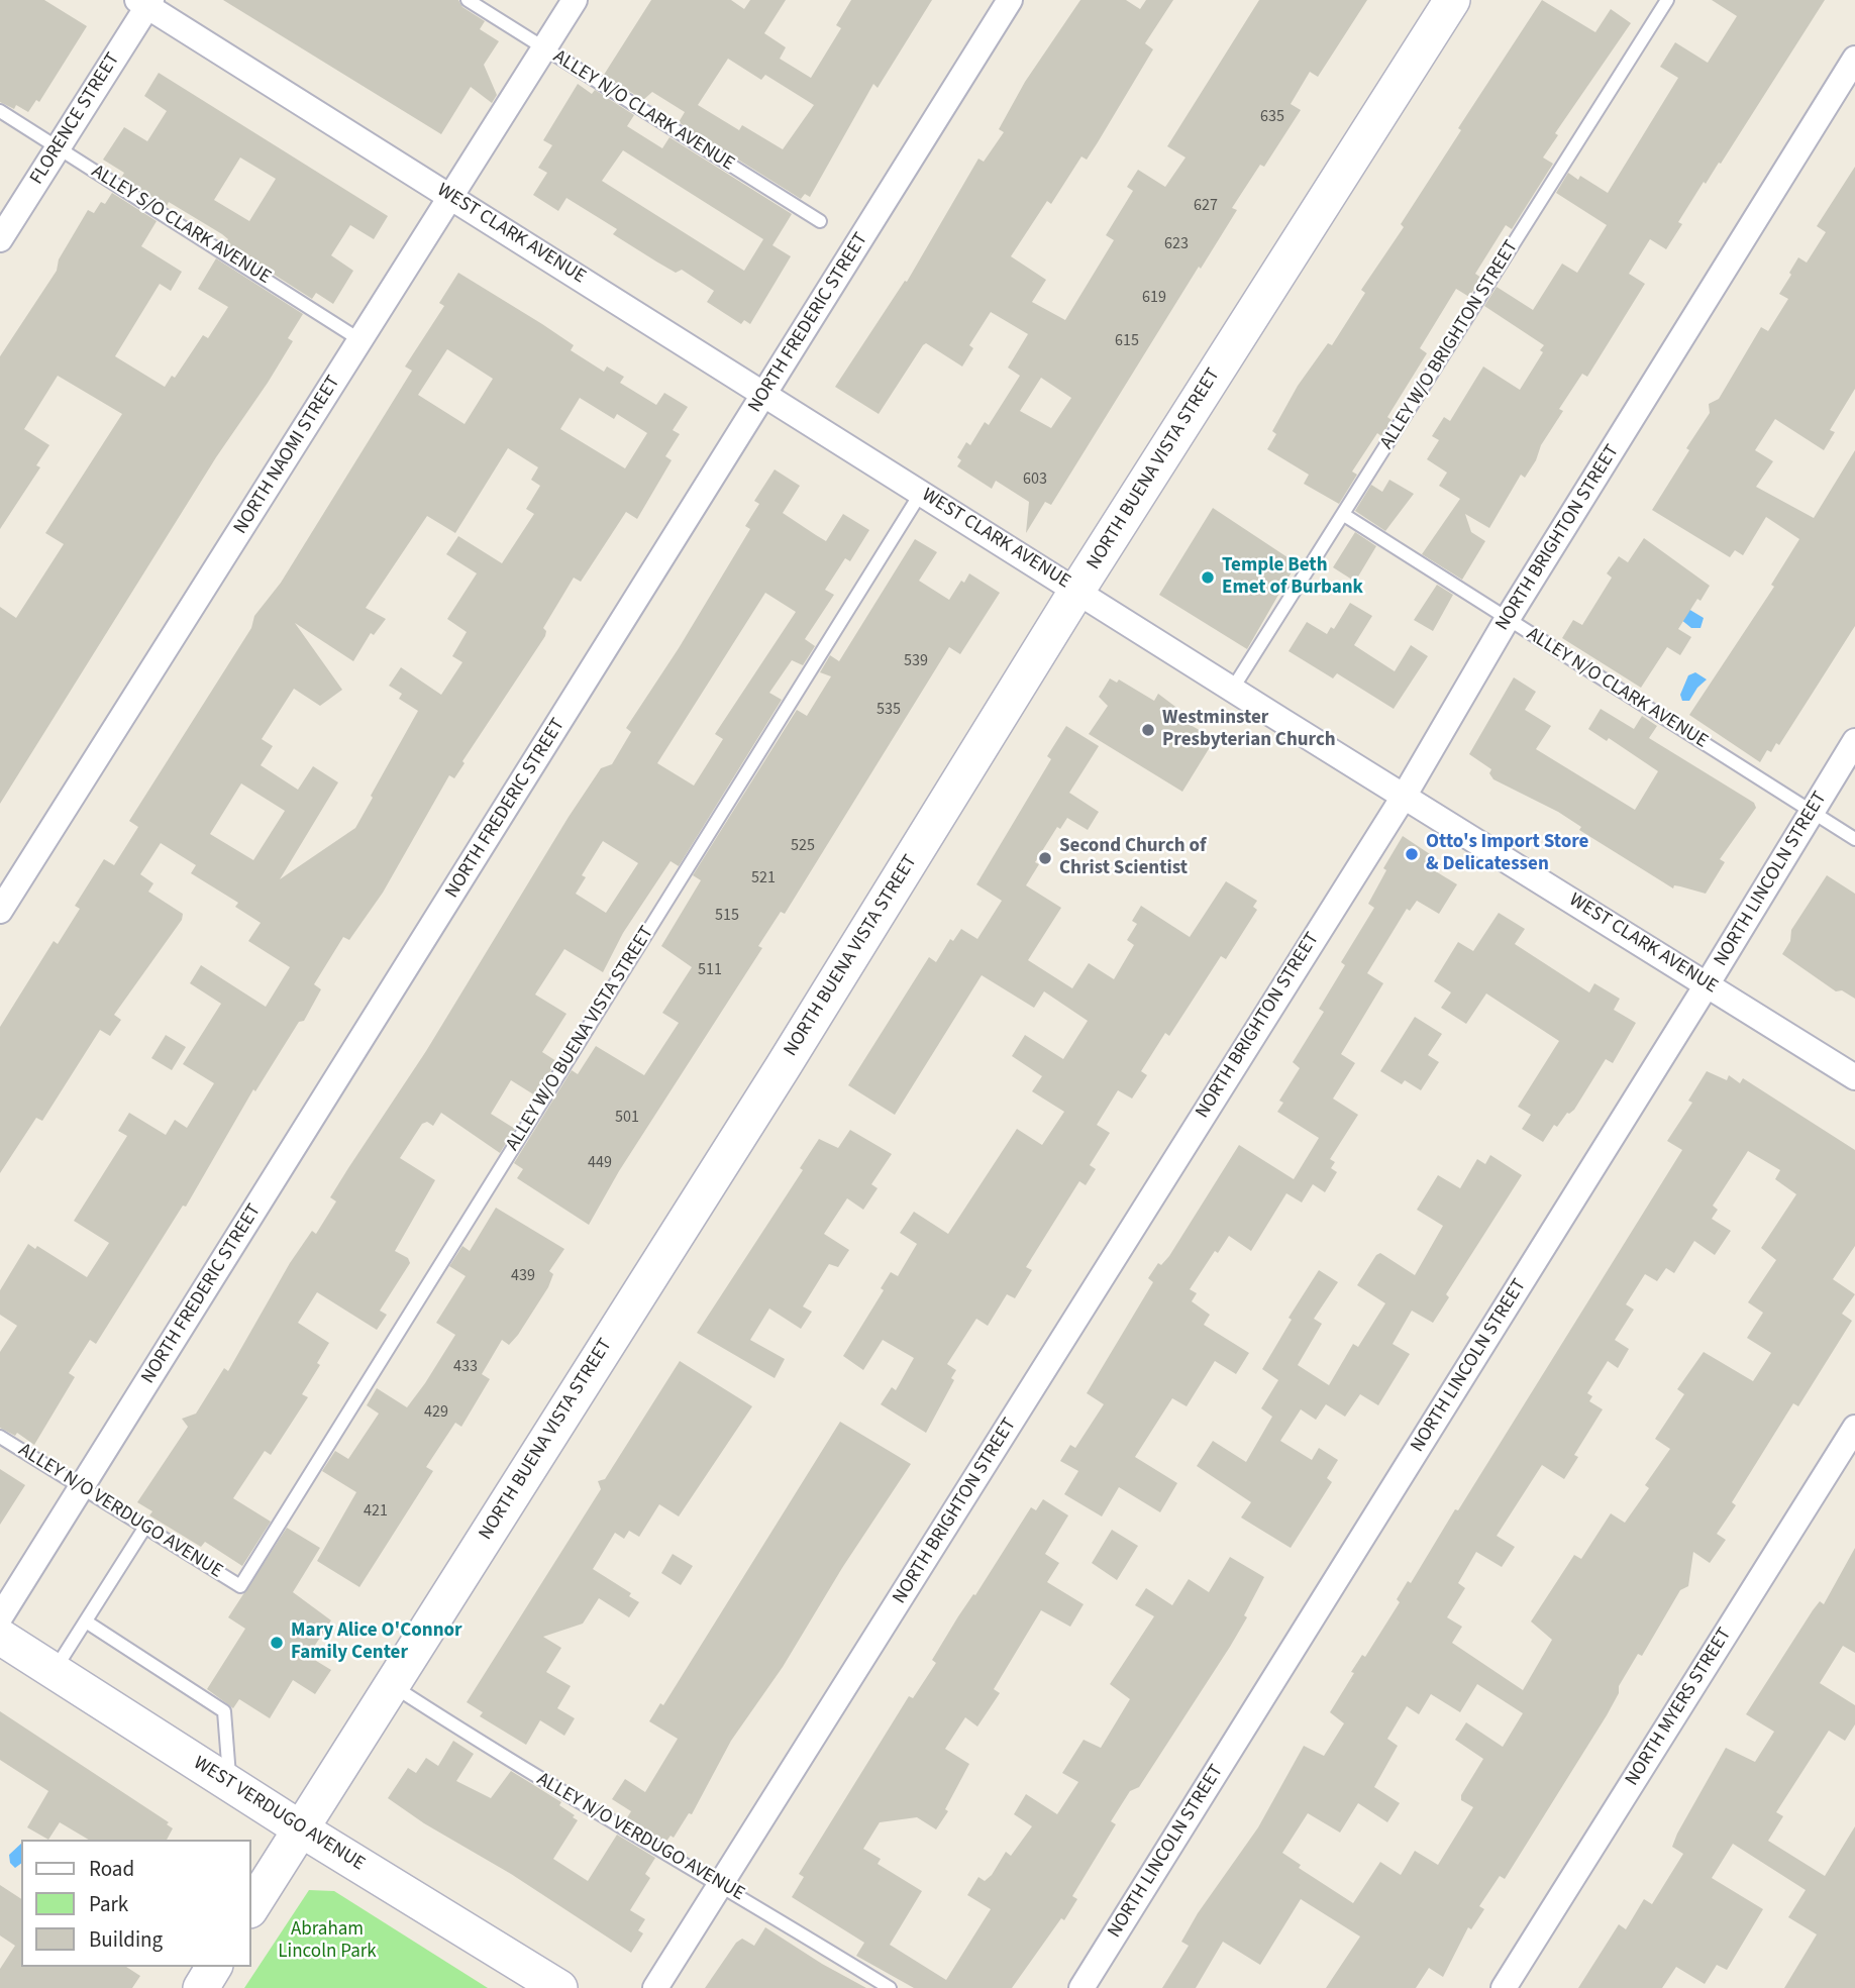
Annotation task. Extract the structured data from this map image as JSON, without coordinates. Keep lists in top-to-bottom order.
{
  "streets": {
    "main road": ["NORTH BUENA VISTA STREET", "WEST VERDUGO AVENUE"],
    "street": [
      "FLORENCE STREET",
      "WEST CLARK AVENUE",
      "NORTH FREDERIC STREET",
      "NORTH NAOMI STREET",
      "NORTH BRIGHTON STREET",
      "NORTH LINCOLN STREET",
      "NORTH MYERS STREET"
    ],
    "lane": [
      "ALLEY N/O CLARK AVENUE",
      "ALLEY S/O CLARK AVENUE",
      "ALLEY W/O BRIGHTON STREET",
      "ALLEY W/O BUENA VISTA STREET",
      "ALLEY N/O VERDUGO AVENUE"
    ]
  },
  "crossings": [
    ["ALLEY N/O CLARK AVENUE", "ALLEY W/O BRIGHTON STREET"],
    ["ALLEY N/O CLARK AVENUE", "NORTH NAOMI STREET"],
    ["ALLEY N/O CLARK AVENUE", "NORTH BRIGHTON STREET"],
    ["ALLEY N/O CLARK AVENUE", "NORTH LINCOLN STREET"],
    ["FLORENCE STREET", "ALLEY S/O CLARK AVENUE"],
    ["FLORENCE STREET", "WEST CLARK AVENUE"],
    ["ALLEY S/O CLARK AVENUE", "NORTH NAOMI STREET"],
    ["WEST CLARK AVENUE", "NORTH FREDERIC STREET"],
    ["WEST CLARK AVENUE", "ALLEY W/O BRIGHTON STREET"],
    ["WEST CLARK AVENUE", "NORTH NAOMI STREET"],
    ["WEST CLARK AVENUE", "NORTH BUENA VISTA STREET"],
    ["WEST CLARK AVENUE", "NORTH BRIGHTON STREET"],
    ["WEST CLARK AVENUE", "NORTH LINCOLN STREET"],
    ["WEST CLARK AVENUE", "ALLEY W/O BUENA VISTA STREET"],
    ["NORTH FREDERIC STREET", "ALLEY N/O VERDUGO AVENUE"],
    ["NORTH BUENA VISTA STREET", "ALLEY N/O VERDUGO AVENUE"],
    ["NORTH BUENA VISTA STREET", "WEST VERDUGO AVENUE"],
    ["NORTH BRIGHTON STREET", "ALLEY N/O VERDUGO AVENUE"],
    ["ALLEY W/O BUENA VISTA STREET", "ALLEY N/O VERDUGO AVENUE"]
  ],
  "parks": ["Abraham Lincoln Park"],
  "places": [
    "Temple Beth Emet of Burbank",
    "Westminster Presbyterian Church",
    "Otto's Import Store & Delicatessen",
    "Second Church of Christ Scientist",
    "Mary Alice O'Connor Family Center"
  ],
  "house_numbers": [
    "635",
    "627",
    "623",
    "619",
    "615",
    "603",
    "539",
    "535",
    "525",
    "521",
    "515",
    "511",
    "501",
    "449",
    "439",
    "433",
    "429",
    "421"
  ],
  "legend": ["Road", "Park", "Building"]
}
